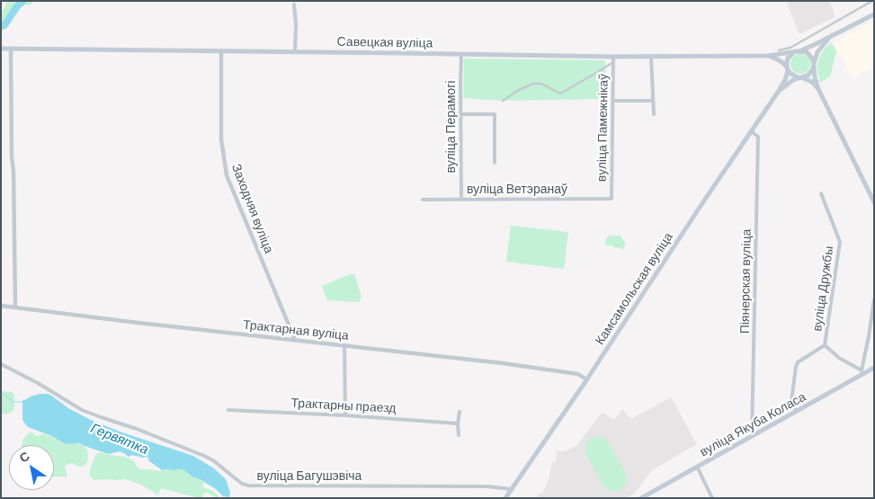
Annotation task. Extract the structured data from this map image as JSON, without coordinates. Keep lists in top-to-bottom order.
{
  "streets": {
    "main road": ["Савецкая вуліца", "Камсамольская вуліца", "вуліца Якуба Коласа"],
    "street": [
      "вуліца Перамогі",
      "вуліца Памежнікаў",
      "вуліца Ветэранаў",
      "Заходняя вуліца",
      "Піянерская вуліца",
      "вуліца Дружбы",
      "Трактарная вуліца",
      "Трактарны праезд",
      "вуліца Багушэвіча"
    ]
  },
  "crossings": [
    ["Савецкая вуліца", "вуліца Перамогі"],
    ["Савецкая вуліца", "вуліца Памежнікаў"],
    ["Савецкая вуліца", "Заходняя вуліца"],
    ["Савецкая вуліца", "Камсамольская вуліца"],
    ["вуліца Перамогі", "вуліца Ветэранаў"],
    ["вуліца Памежнікаў", "вуліца Ветэранаў"],
    ["Заходняя вуліца", "Трактарная вуліца"],
    ["Піянерская вуліца", "Камсамольская вуліца"],
    ["Піянерская вуліца", "вуліца Якуба Коласа"],
    ["Камсамольская вуліца", "Трактарная вуліца"],
    ["Камсамольская вуліца", "вуліца Багушэвіча"],
    ["вуліца Дружбы", "вуліца Якуба Коласа"]
  ],
  "water": ["Гервятка"],
  "north": "top left"
}
